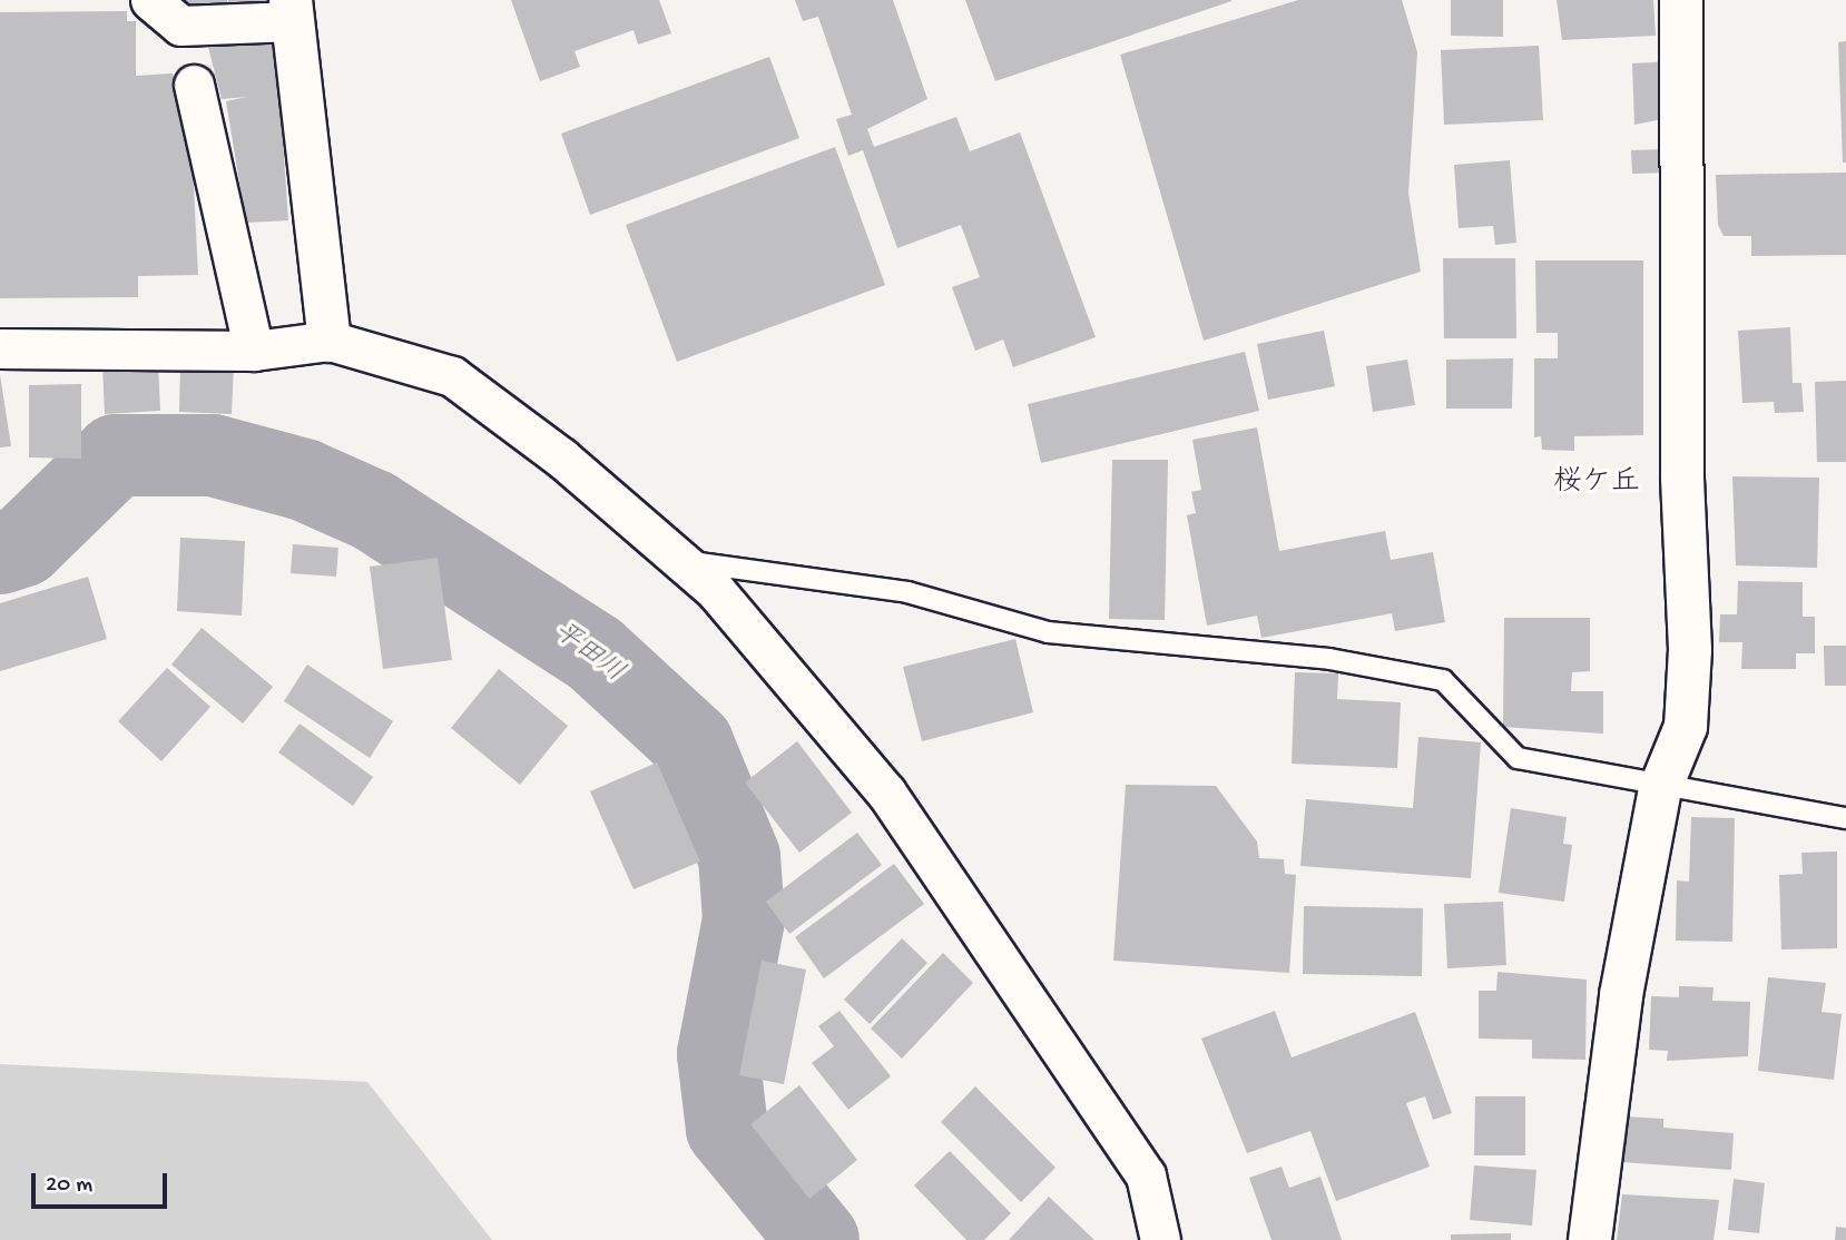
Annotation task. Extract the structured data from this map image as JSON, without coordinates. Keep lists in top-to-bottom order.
{
  "districts": ["桜ケ丘"],
  "water": ["平田川"],
  "scale_bar": "20 m"
}
